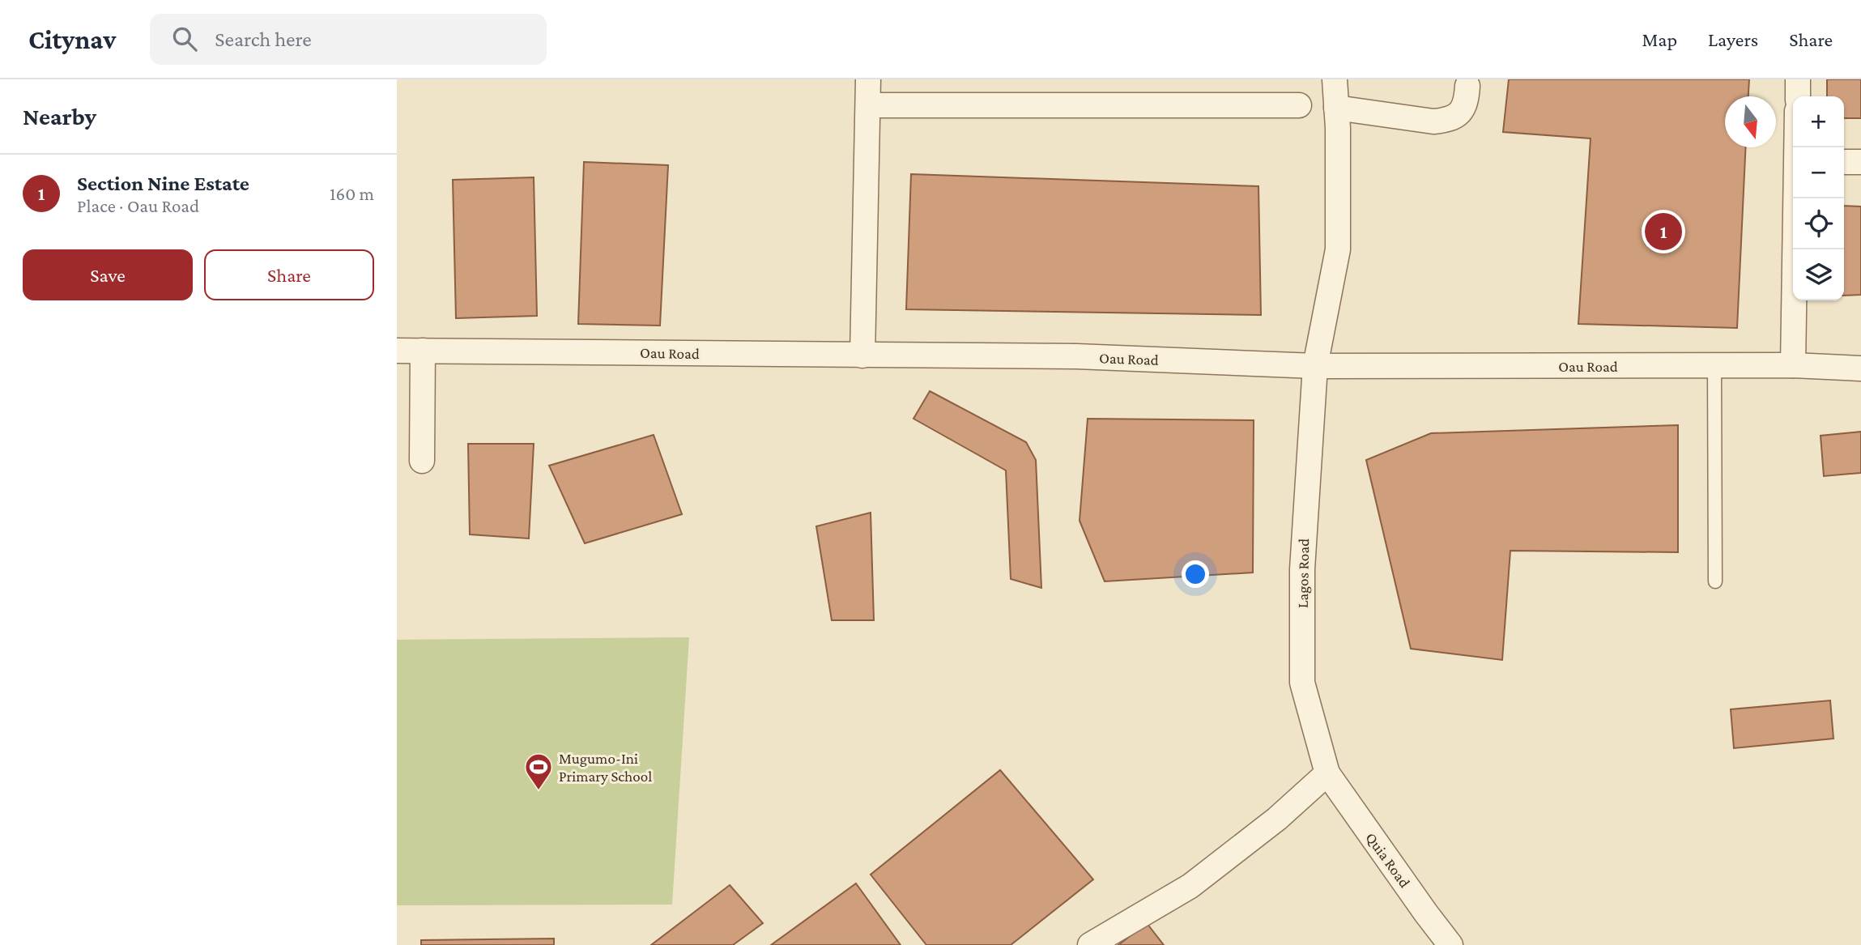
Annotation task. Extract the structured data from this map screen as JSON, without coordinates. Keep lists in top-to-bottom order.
{
  "streets": {
    "street": ["Oau Road", "Lagos Road", "Quia Road"]
  },
  "crossings": [
    ["Oau Road", "Lagos Road"],
    ["Lagos Road", "Quia Road"]
  ],
  "places": {
    "sports": ["Mugumo-Ini Primary School"]
  },
  "north": "bottom",
  "page": {
    "header": "Citynav",
    "search": "Search here",
    "nav": ["Map", "Layers", "Share"],
    "heading": "Nearby",
    "map_buttons": ["+", "−"],
    "list": [
      {
        "mark": "1",
        "name": "Section Nine Estate",
        "note": "Place · Oau Road",
        "value": "160 m"
      }
    ],
    "pins": "1",
    "buttons": ["Save", "Share"]
  }
}
